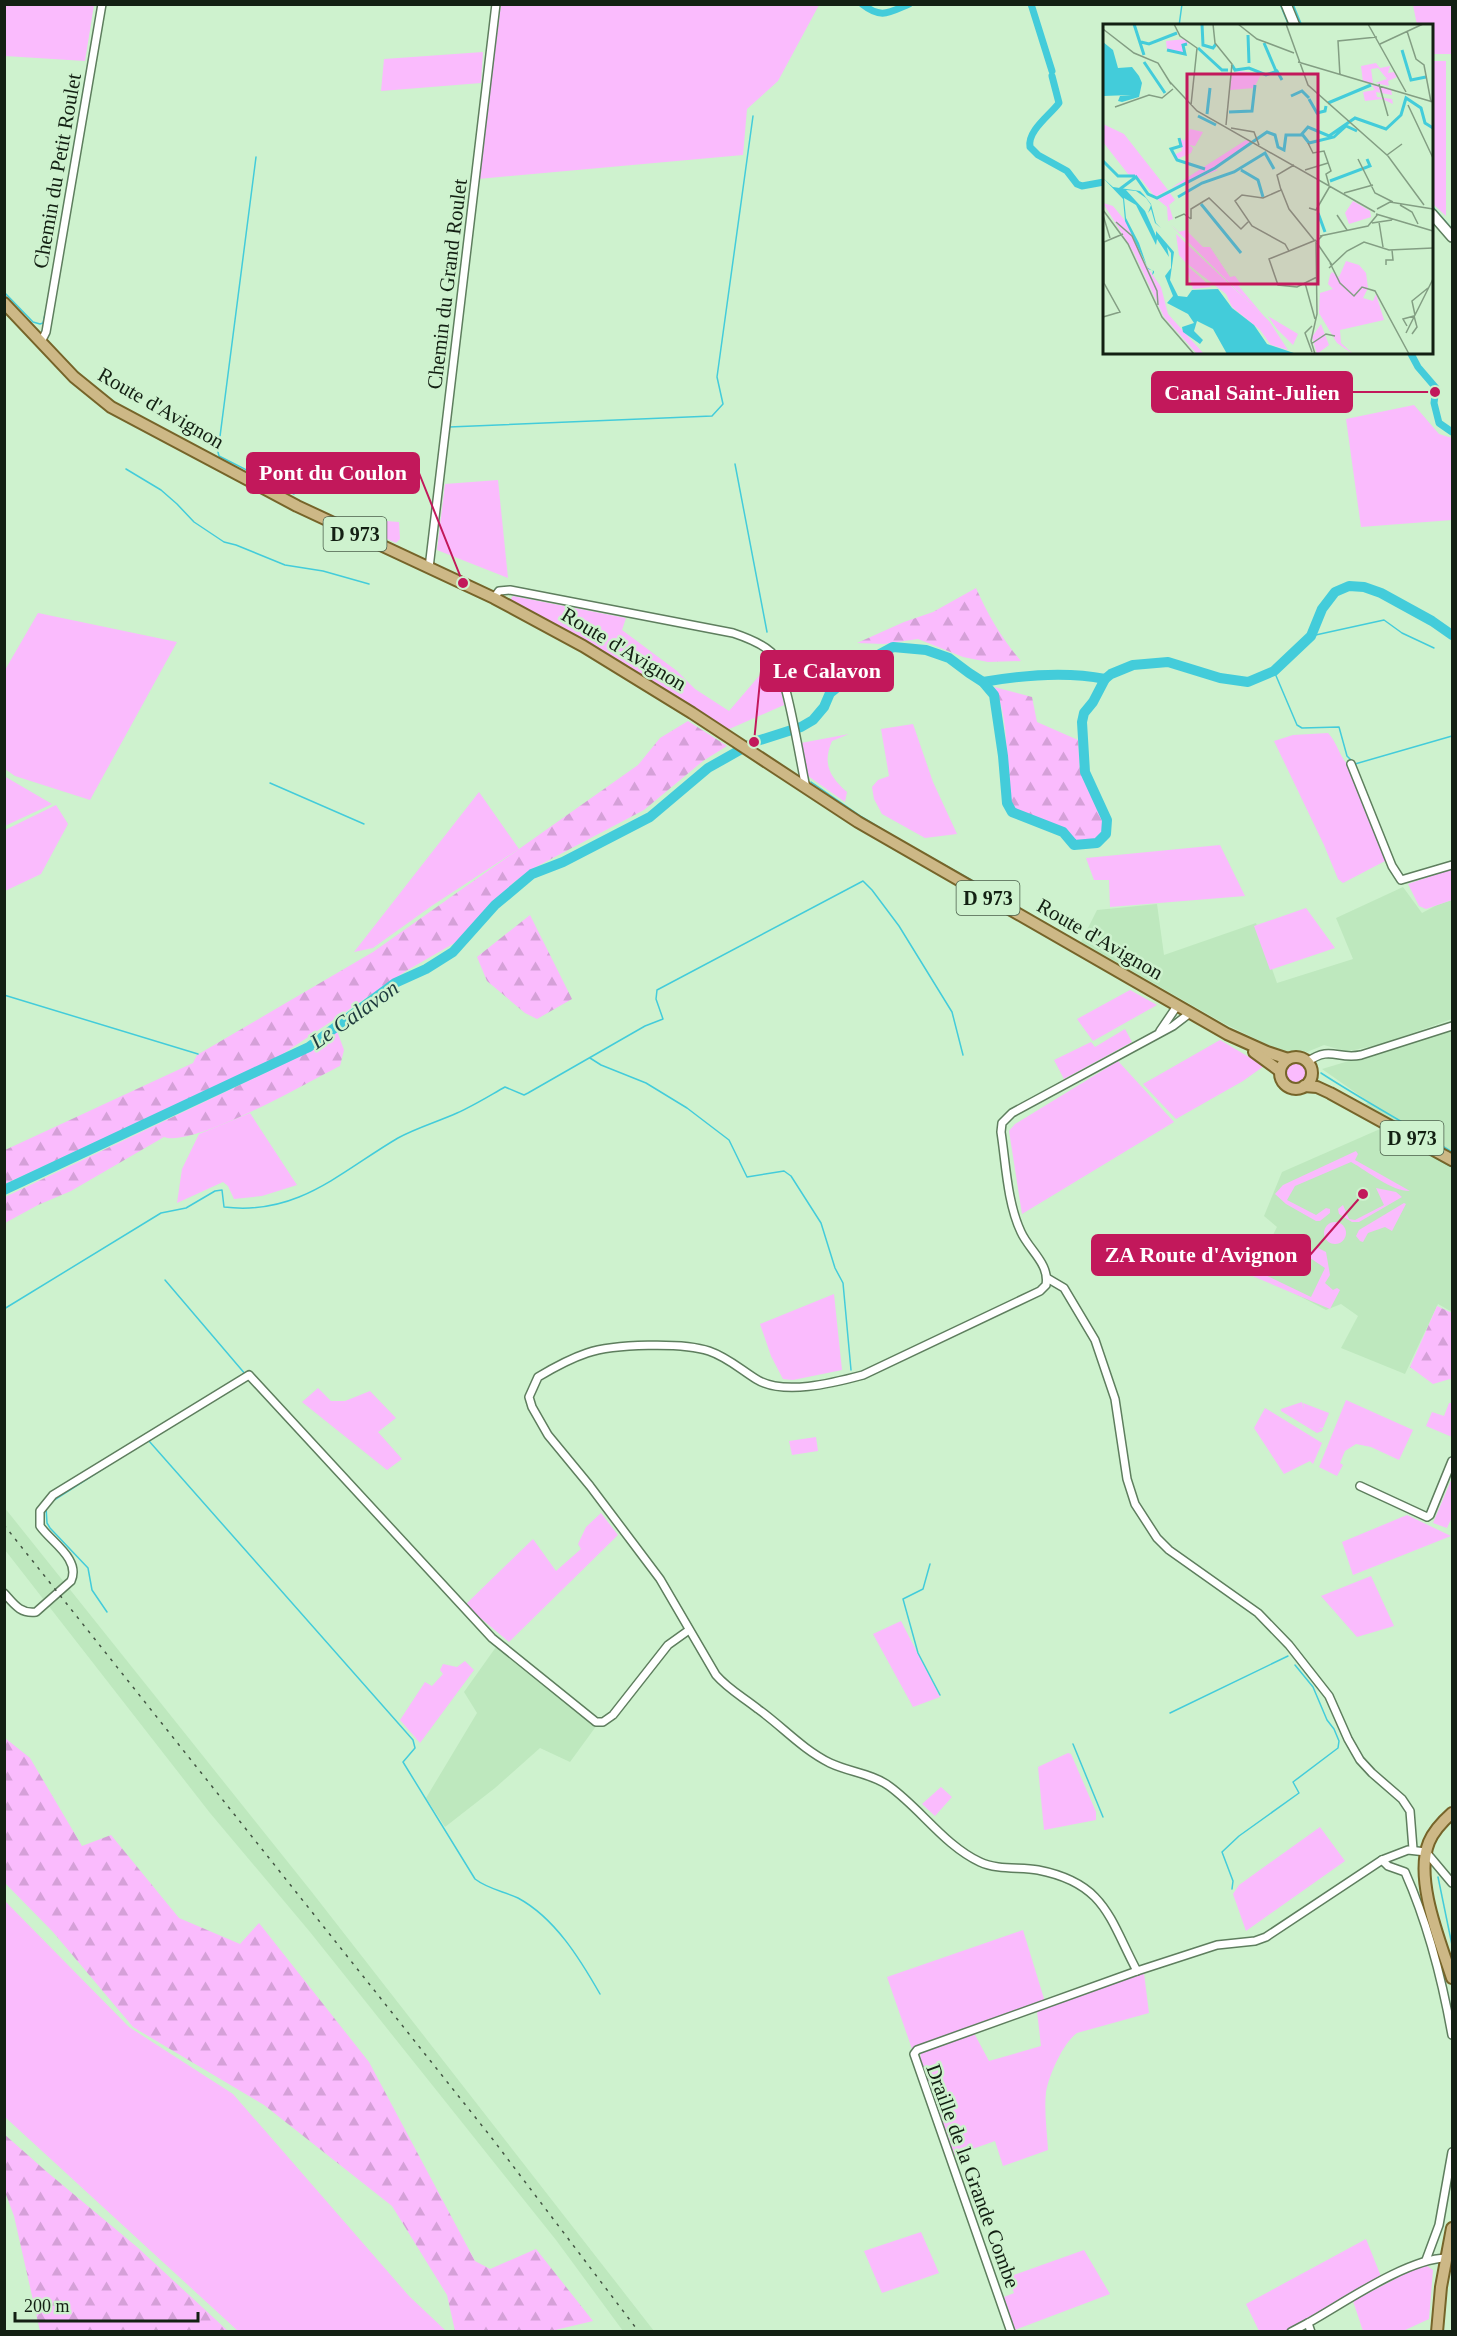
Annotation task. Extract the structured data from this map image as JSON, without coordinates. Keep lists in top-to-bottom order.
{
  "streets": {
    "main road": ["Route d'Avignon", "D 973"],
    "street": ["Chemin du Petit Roulet", "Chemin du Grand Roulet", "Draille de la Grande Combe"]
  },
  "crossings": [
    ["Chemin du Petit Roulet", "Route d'Avignon"],
    ["Chemin du Grand Roulet", "Route d'Avignon"],
    ["Route d'Avignon", "D 973"]
  ],
  "water": ["Le Calavon"],
  "places": [
    "Canal Saint-Julien",
    "Pont du Coulon",
    "Le Calavon",
    "ZA Route d'Avignon"
  ],
  "scale_bar": "200 m"
}
